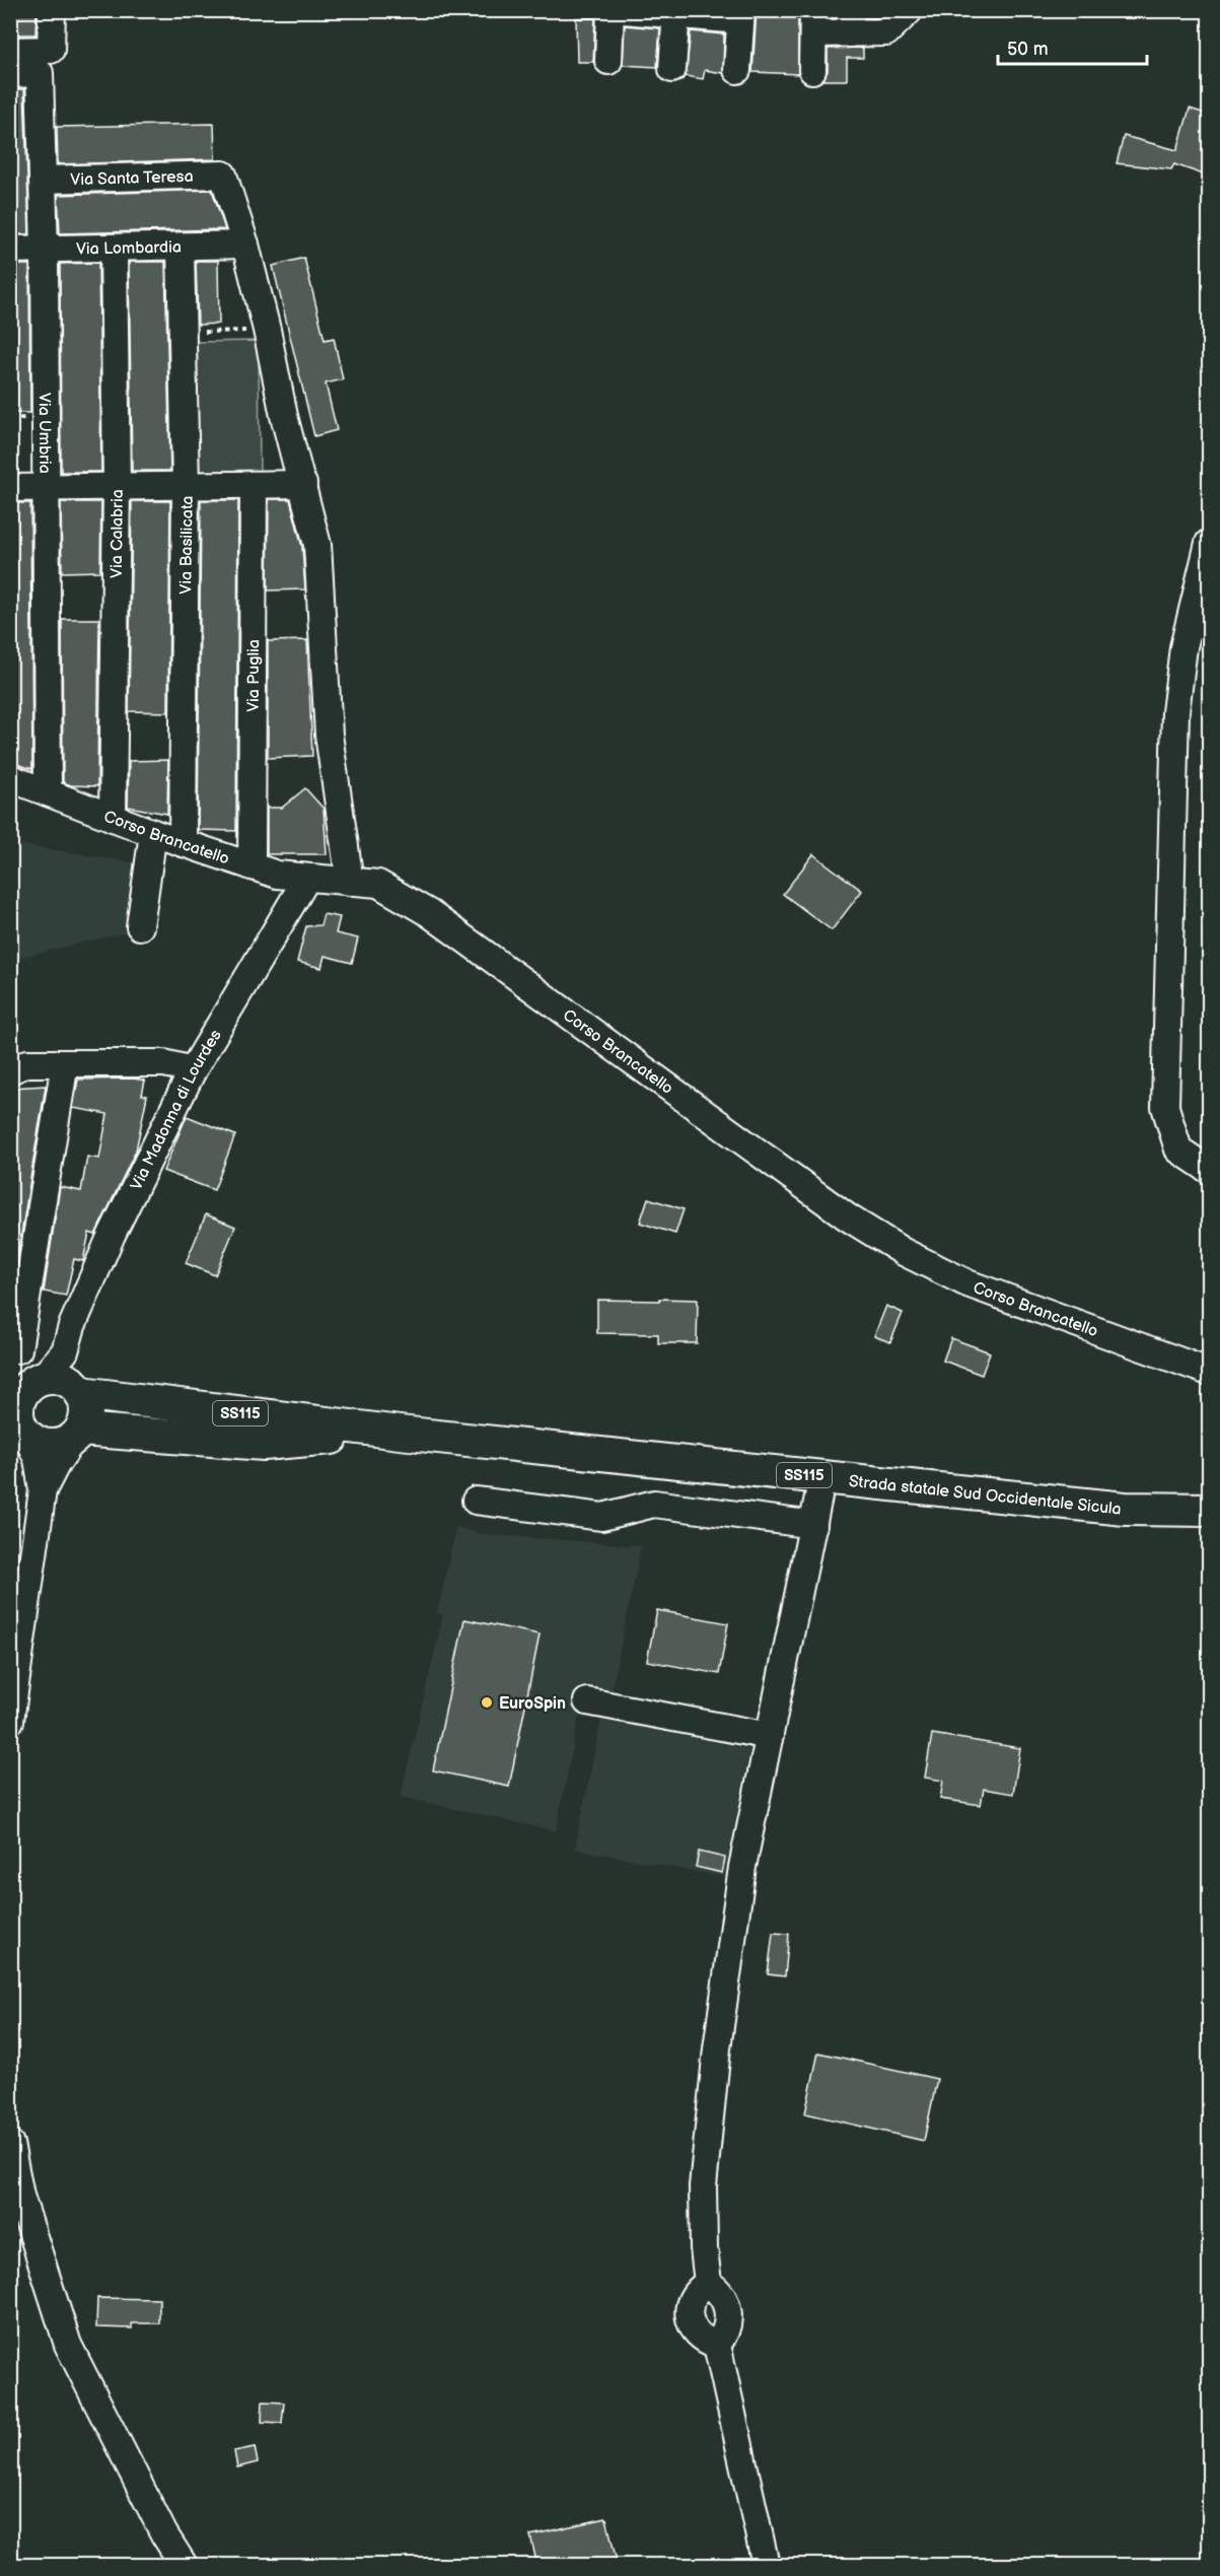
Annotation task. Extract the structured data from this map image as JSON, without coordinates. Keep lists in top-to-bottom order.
{
  "streets": {
    "main road": ["SS115", "Strada statale Sud Occidentale Sicula"],
    "street": [
      "Via Santa Teresa",
      "Via Lombardia",
      "Via Umbria",
      "Via Calabria",
      "Via Basilicata",
      "Via Puglia",
      "Corso Brancatello",
      "Via Madonna di Lourdes"
    ]
  },
  "crossings": [
    ["Via Santa Teresa", "Via Lombardia"],
    ["Via Santa Teresa", "Via Umbria"],
    ["Via Lombardia", "Via Umbria"],
    ["Via Lombardia", "Via Calabria"],
    ["Via Lombardia", "Via Basilicata"],
    ["Via Umbria", "Corso Brancatello"],
    ["Via Calabria", "Corso Brancatello"],
    ["Via Basilicata", "Corso Brancatello"],
    ["Via Puglia", "Corso Brancatello"],
    ["Corso Brancatello", "Via Madonna di Lourdes"],
    ["Via Madonna di Lourdes", "Strada statale Sud Occidentale Sicula"]
  ],
  "places": ["EuroSpin"],
  "scale_bar": "50 m"
}
